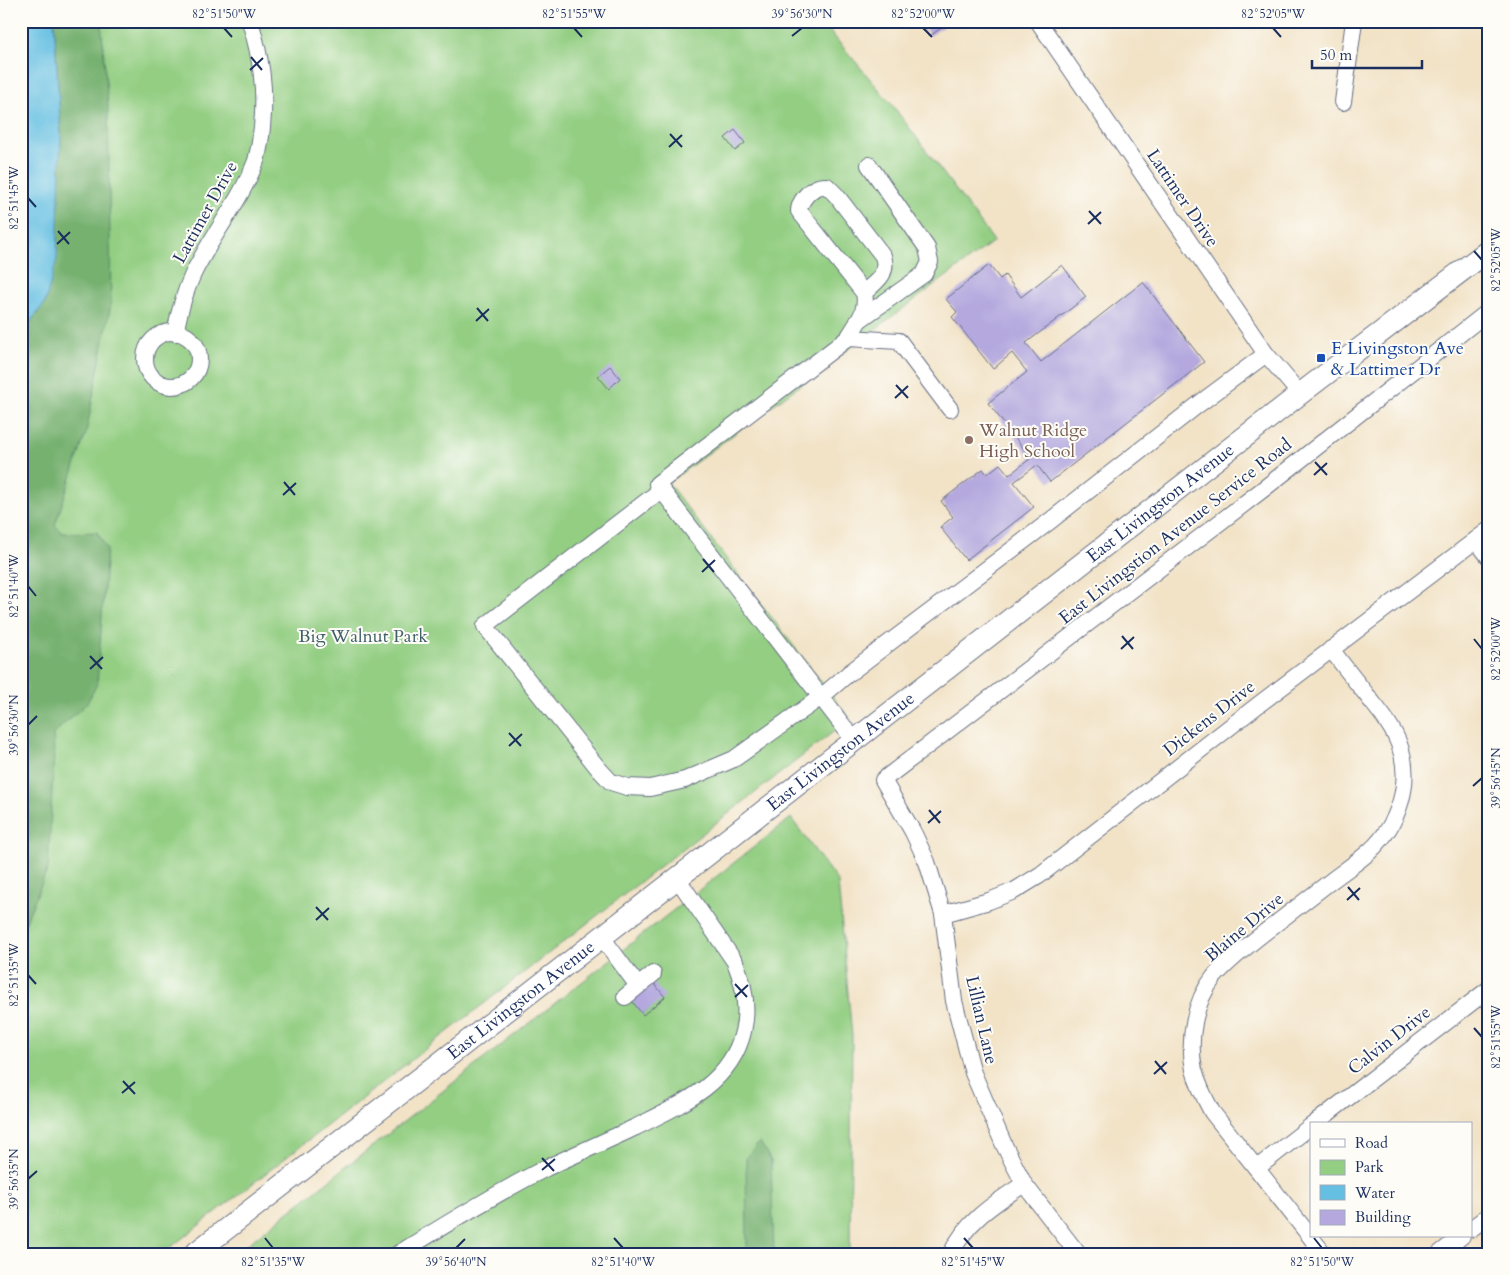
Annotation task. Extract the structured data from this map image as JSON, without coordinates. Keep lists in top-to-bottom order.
{
  "streets": {
    "main road": ["East Livingston Avenue"],
    "street": [
      "Lattimer Drive",
      "East Livingstion Avenue Service Road",
      "Dickens Drive",
      "Blaine Drive",
      "Lillian Lane",
      "Calvin Drive"
    ]
  },
  "crossings": [
    ["Lattimer Drive", "East Livingston Avenue"],
    ["East Livingstion Avenue Service Road", "Lillian Lane"],
    ["Dickens Drive", "Blaine Drive"],
    ["Dickens Drive", "Lillian Lane"],
    ["Blaine Drive", "Calvin Drive"]
  ],
  "parks": ["Big Walnut Park"],
  "places": {
    "transit": ["E Livingston Ave & Lattimer Dr"],
    "other": ["Walnut Ridge High School"]
  },
  "legend": [
    "Road",
    "Park",
    "Water",
    "Building"
  ],
  "scale_bar": "50 m",
  "coordinates": [
    "82°51'50\"W",
    "82°51'55\"W",
    "39°56'30\"N",
    "82°52'00\"W",
    "82°52'05\"W",
    "82°51'45\"W",
    "82°51'40\"W",
    "39°56'45\"N",
    "82°51'35\"W",
    "39°56'35\"N",
    "39°56'40\"N"
  ]
}
